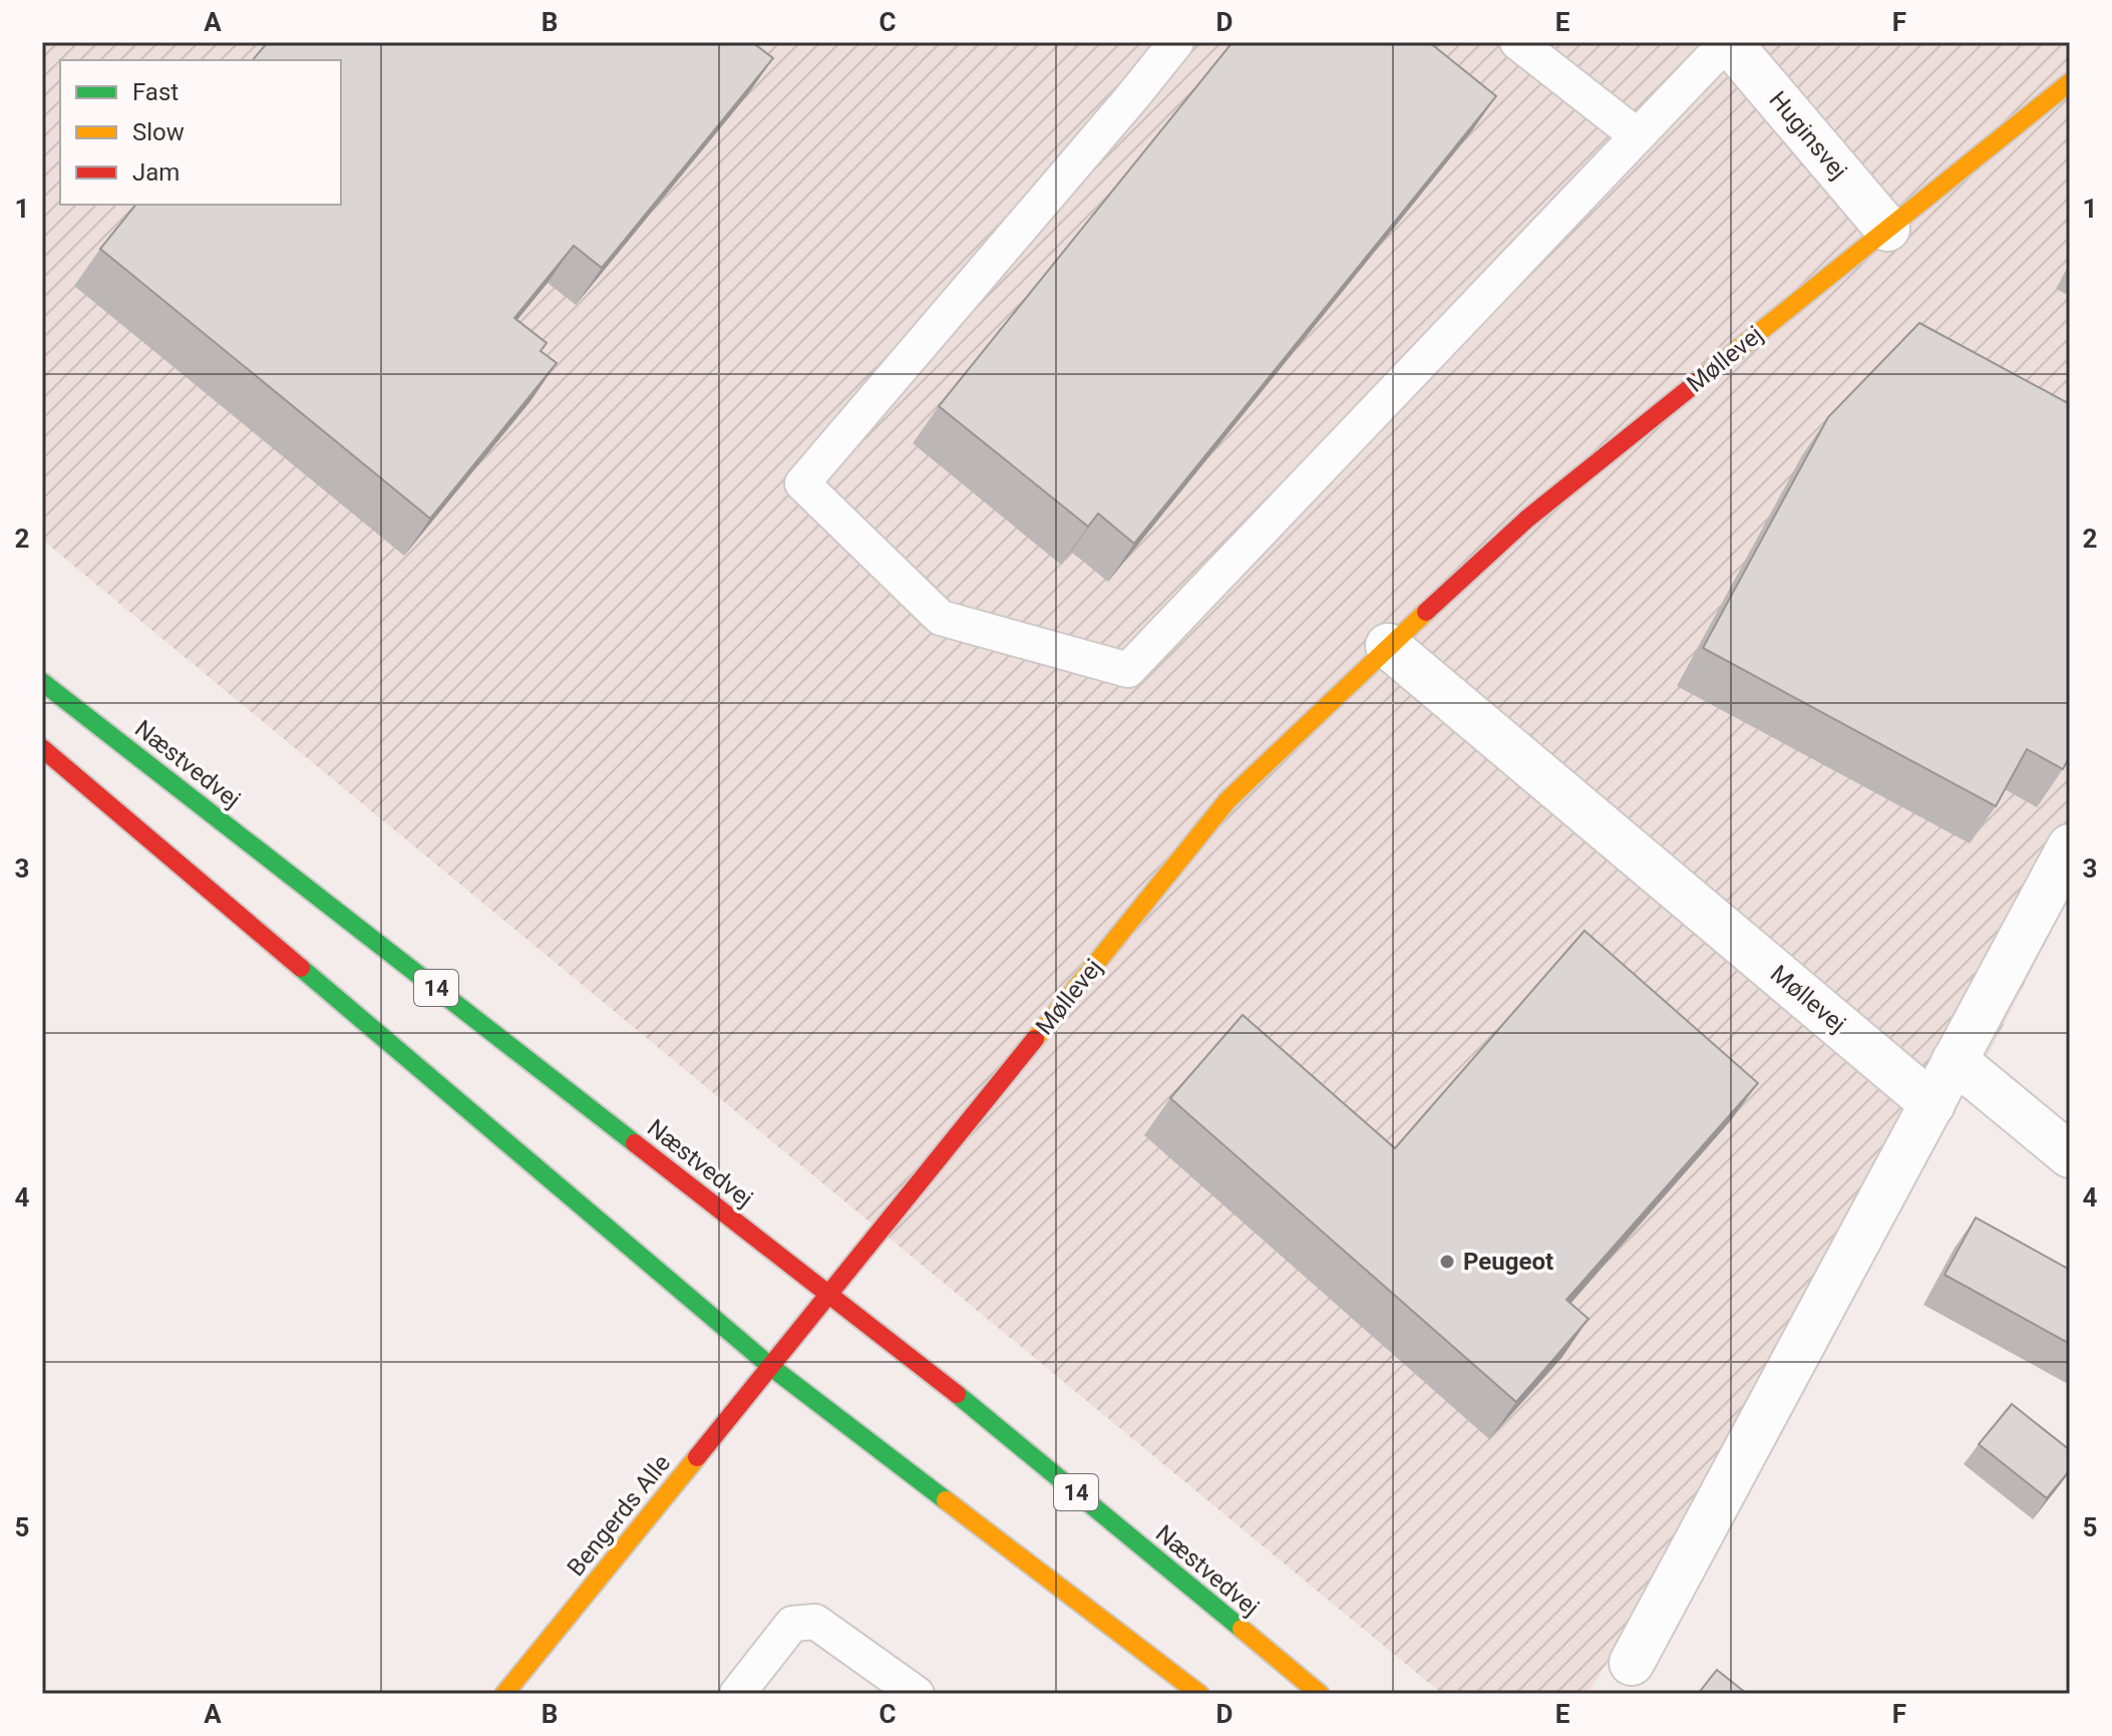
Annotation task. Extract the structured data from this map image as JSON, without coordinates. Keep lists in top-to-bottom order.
{
  "streets": {
    "main road": [
      "Møllevej",
      "Næstvedvej",
      "14",
      "Bengerds Alle"
    ],
    "street": ["Huginsvej"]
  },
  "crossings": [
    ["Huginsvej", "Møllevej"],
    ["Møllevej", "Næstvedvej"],
    ["Møllevej", "Bengerds Alle"]
  ],
  "places": ["Peugeot"],
  "legend": ["Fast", "Slow", "Jam"],
  "grid": {
    "columns": [
      "A",
      "B",
      "C",
      "D",
      "E",
      "F"
    ],
    "rows": [
      "1",
      "2",
      "3",
      "4",
      "5"
    ]
  }
}
